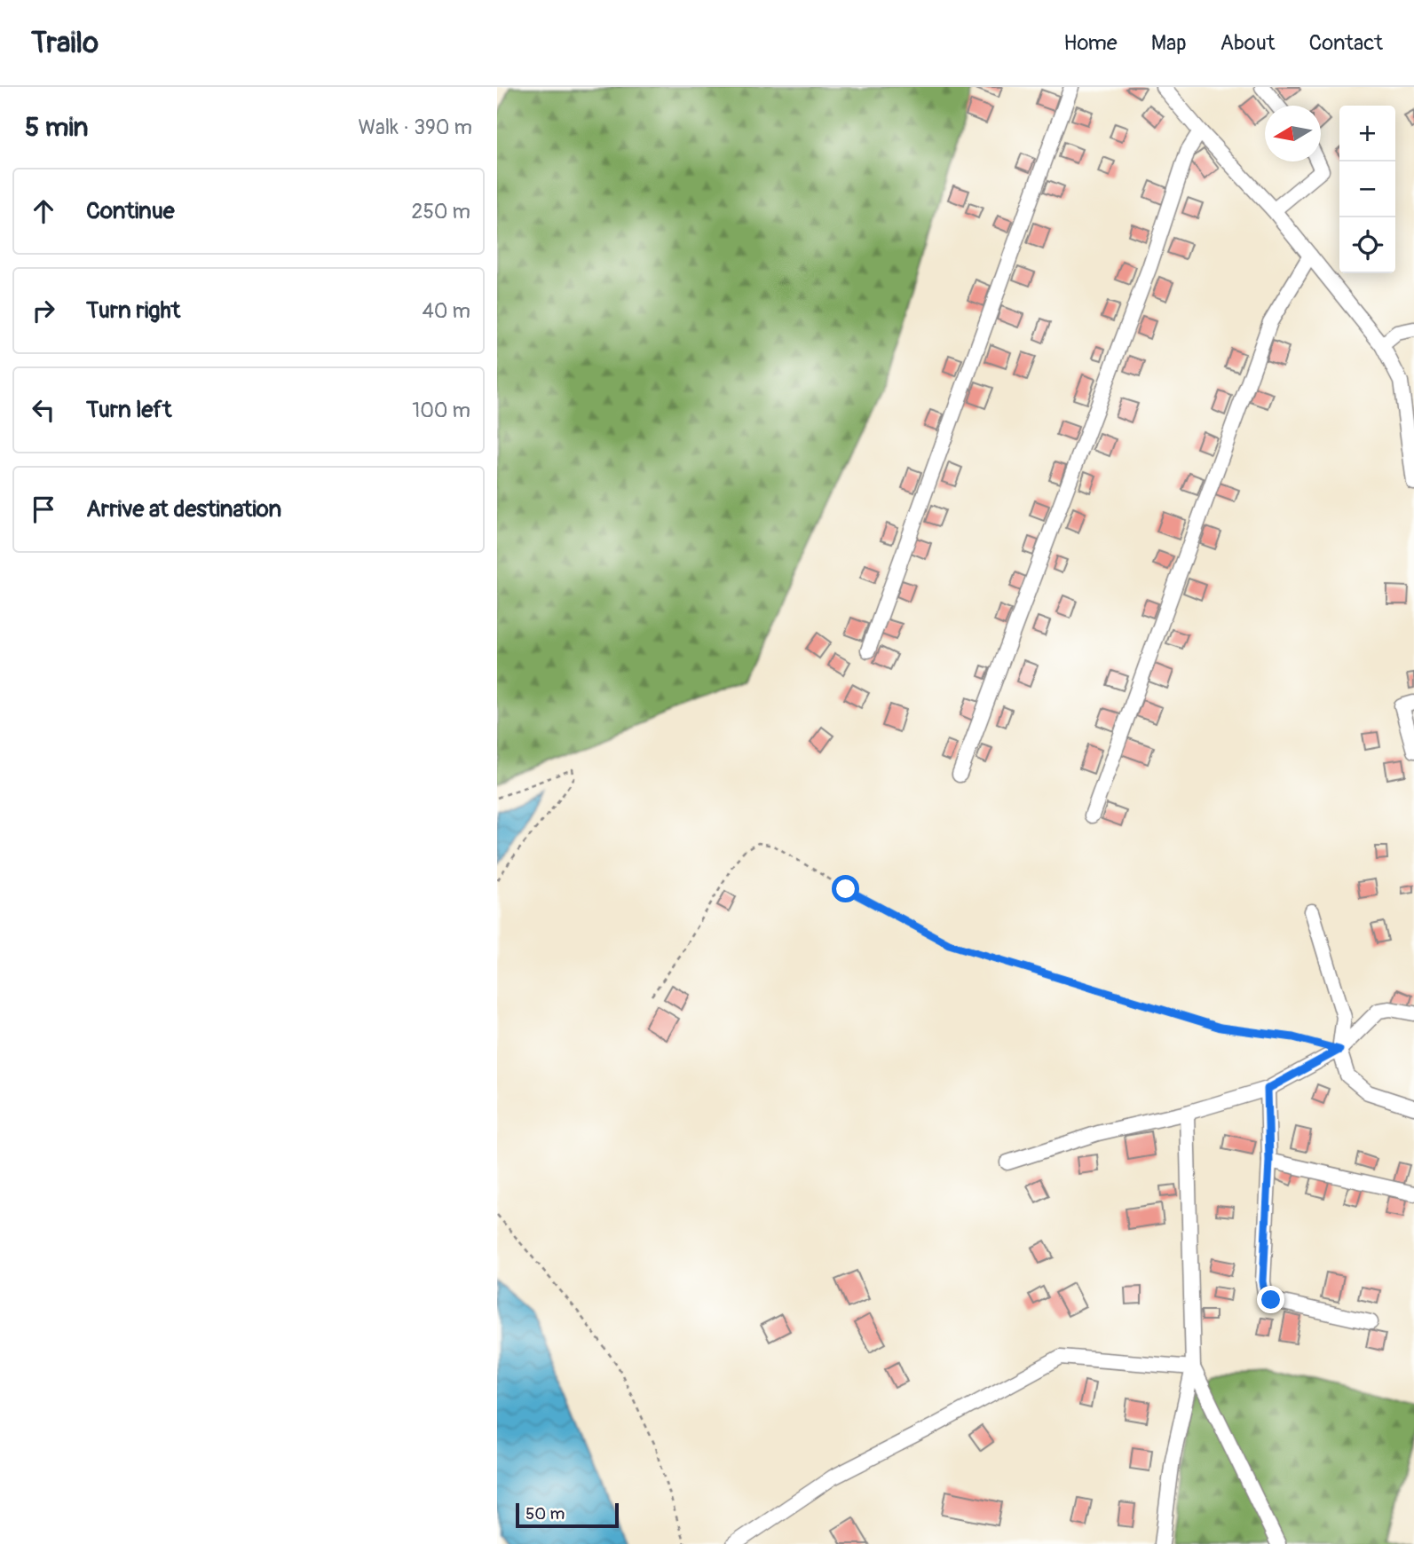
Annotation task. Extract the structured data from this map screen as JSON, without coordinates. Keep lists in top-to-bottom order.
{
  "scale_bar": "50 m",
  "north": "left",
  "page": {
    "header": "Trailo",
    "nav": [
      "Home",
      "Map",
      "About",
      "Contact"
    ],
    "heading": ["5 min", "Walk · 390 m"],
    "map_buttons": ["+", "−"],
    "list": [
      ["Continue", "250 m"],
      ["Turn right", "40 m"],
      ["Turn left", "100 m"],
      "Arrive at destination"
    ],
    "scale": "50 m"
  }
}
